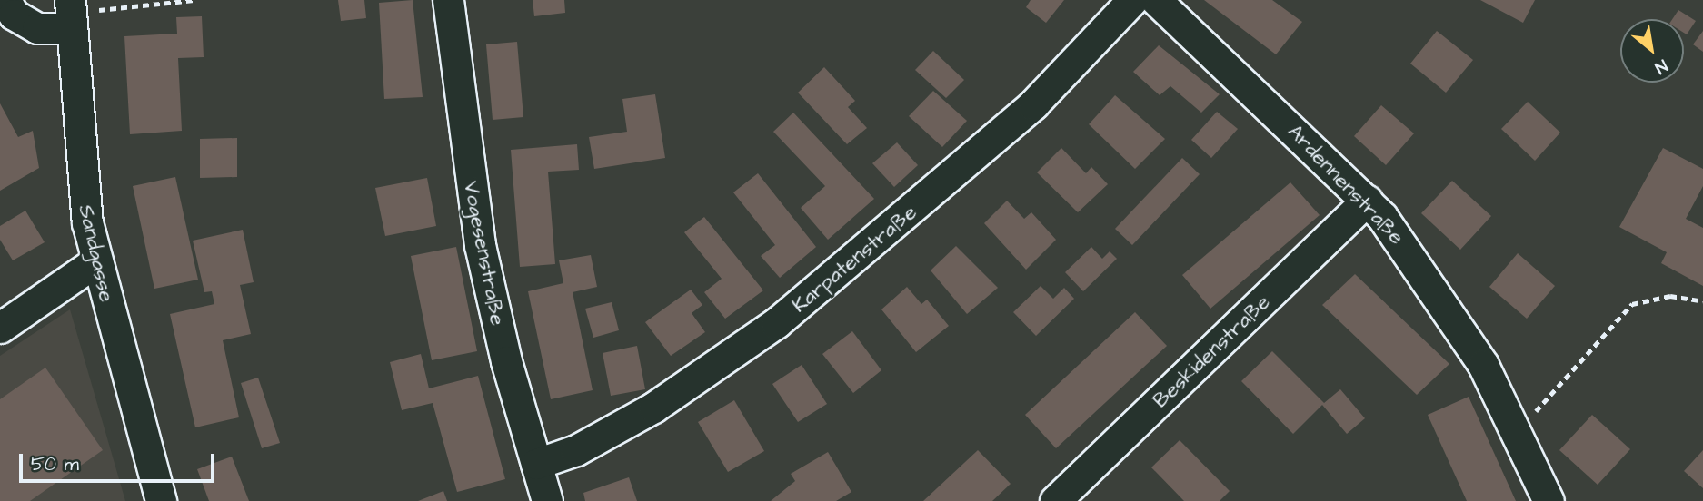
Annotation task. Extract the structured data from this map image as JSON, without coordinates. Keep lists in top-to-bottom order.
{
  "streets": {
    "street": [
      "Ardennenstraße",
      "Sandgasse",
      "Vogesenstraße",
      "Karpatenstraße",
      "Beskidenstraße"
    ]
  },
  "crossings": [
    ["Ardennenstraße", "Beskidenstraße"],
    ["Vogesenstraße", "Karpatenstraße"]
  ],
  "scale_bar": "50 m",
  "north": "bottom right"
}
